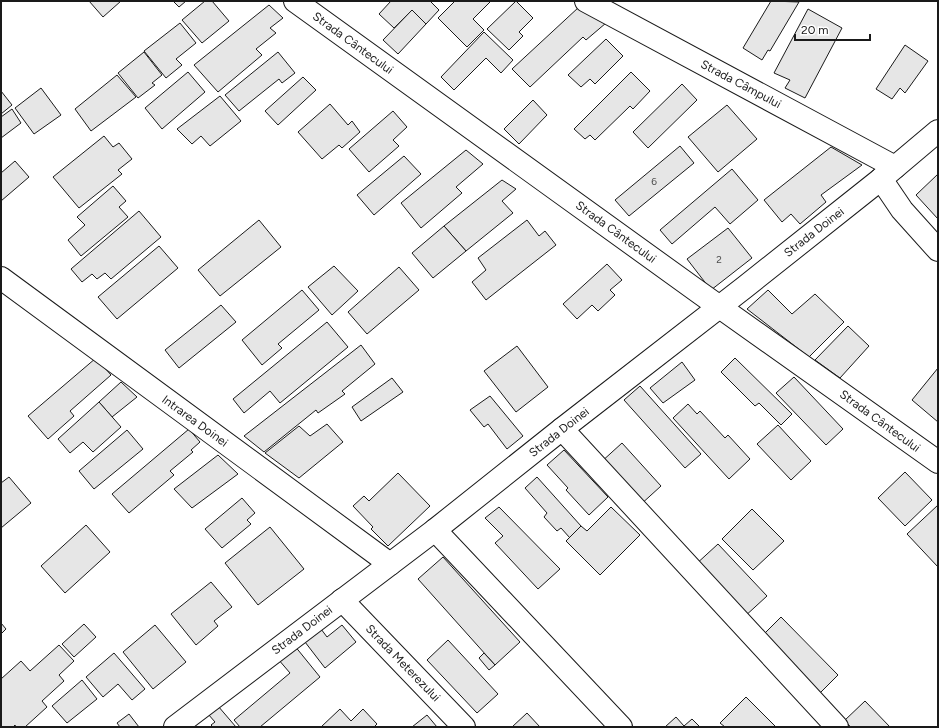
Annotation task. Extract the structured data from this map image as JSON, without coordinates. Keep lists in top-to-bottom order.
{
  "streets": {
    "street": [
      "Strada Cântecului",
      "Strada Câmpului",
      "Strada Doinei",
      "Intrarea Doinei",
      "Strada Meterezului"
    ]
  },
  "crossings": [
    ["Strada Cântecului", "Strada Doinei"],
    ["Strada Câmpului", "Strada Doinei"],
    ["Strada Doinei", "Intrarea Doinei"],
    ["Strada Doinei", "Strada Meterezului"]
  ],
  "house_numbers": ["6", "2"],
  "scale_bar": "20 m"
}
